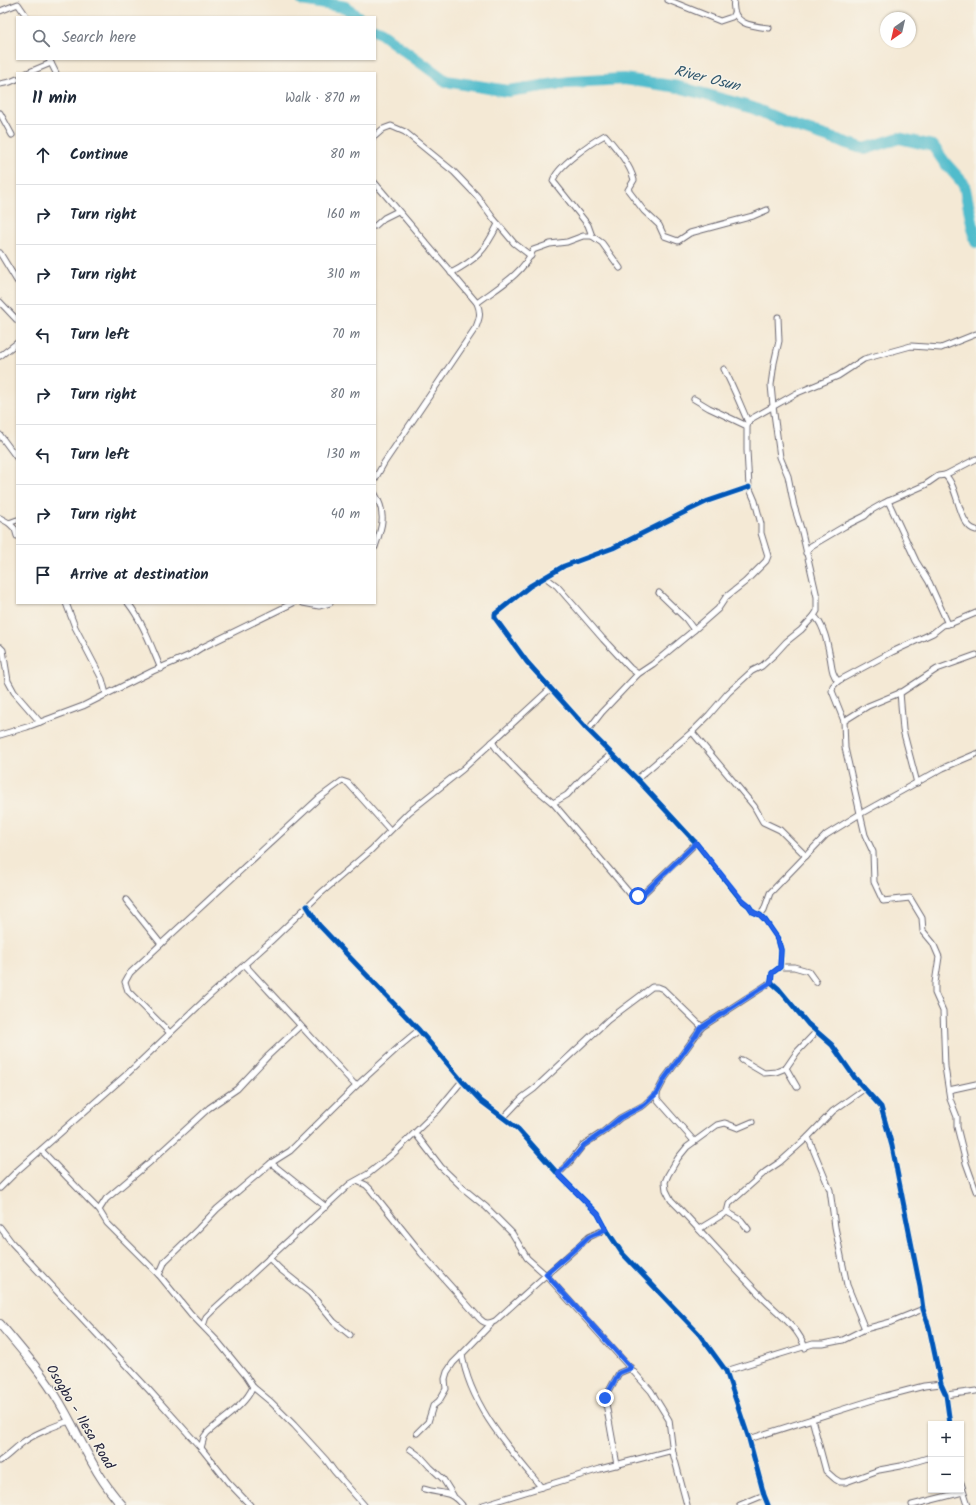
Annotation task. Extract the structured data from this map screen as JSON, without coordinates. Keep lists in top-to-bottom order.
{
  "streets": {
    "main road": ["Osogbo - Ilesa Road"]
  },
  "water": ["River Osun"],
  "north": "bottom left",
  "page": {
    "search": "Search here",
    "heading": ["11 min", "Walk · 870 m"],
    "list": [
      ["Continue", "80 m"],
      ["Turn right", "160 m"],
      ["Turn right", "310 m"],
      ["Turn left", "70 m"],
      ["Turn right", "80 m"],
      ["Turn left", "130 m"],
      ["Turn right", "40 m"],
      "Arrive at destination"
    ],
    "map_buttons": ["+", "−"]
  }
}
